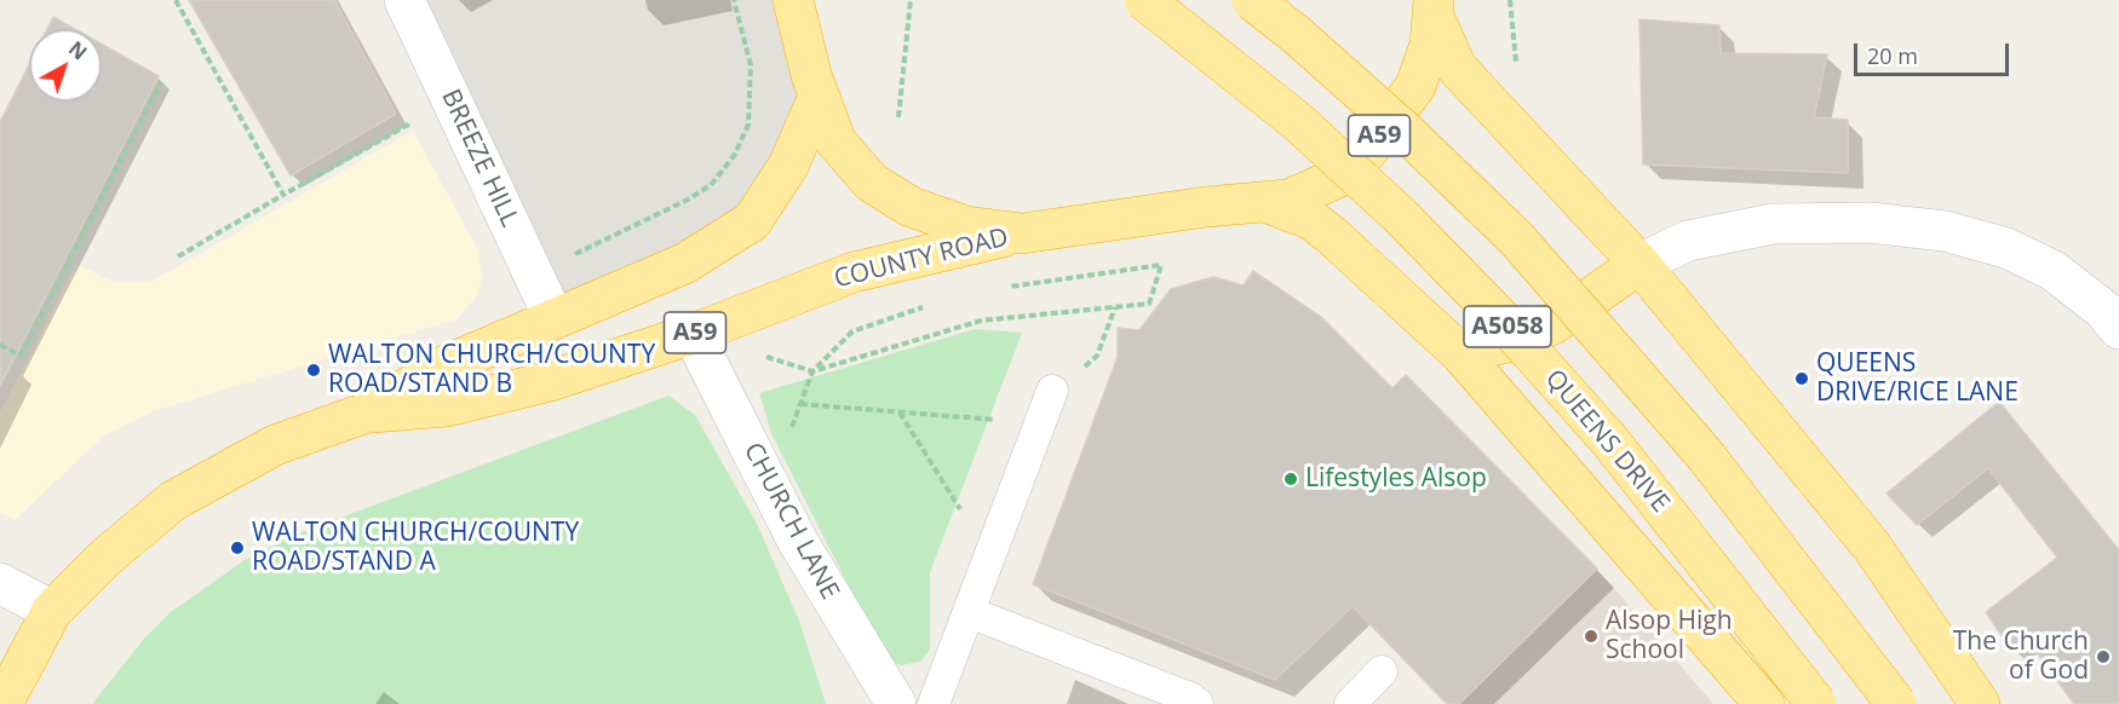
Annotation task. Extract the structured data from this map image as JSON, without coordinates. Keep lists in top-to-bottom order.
{
  "streets": {
    "highway": [
      "A59",
      "COUNTY ROAD",
      "A5058",
      "QUEENS DRIVE"
    ],
    "street": ["BREEZE HILL", "CHURCH LANE"]
  },
  "crossings": [
    ["A59", "COUNTY ROAD"],
    ["BREEZE HILL", "COUNTY ROAD"],
    ["COUNTY ROAD", "CHURCH LANE"]
  ],
  "places": [
    "WALTON CHURCH/COUNTY ROAD/STAND B",
    "QUEENS DRIVE/RICE LANE",
    "Lifestyles Alsop",
    "WALTON CHURCH/COUNTY ROAD/STAND A",
    "Alsop High School",
    "The Church of God"
  ],
  "scale_bar": "20 m",
  "north": "top right"
}
